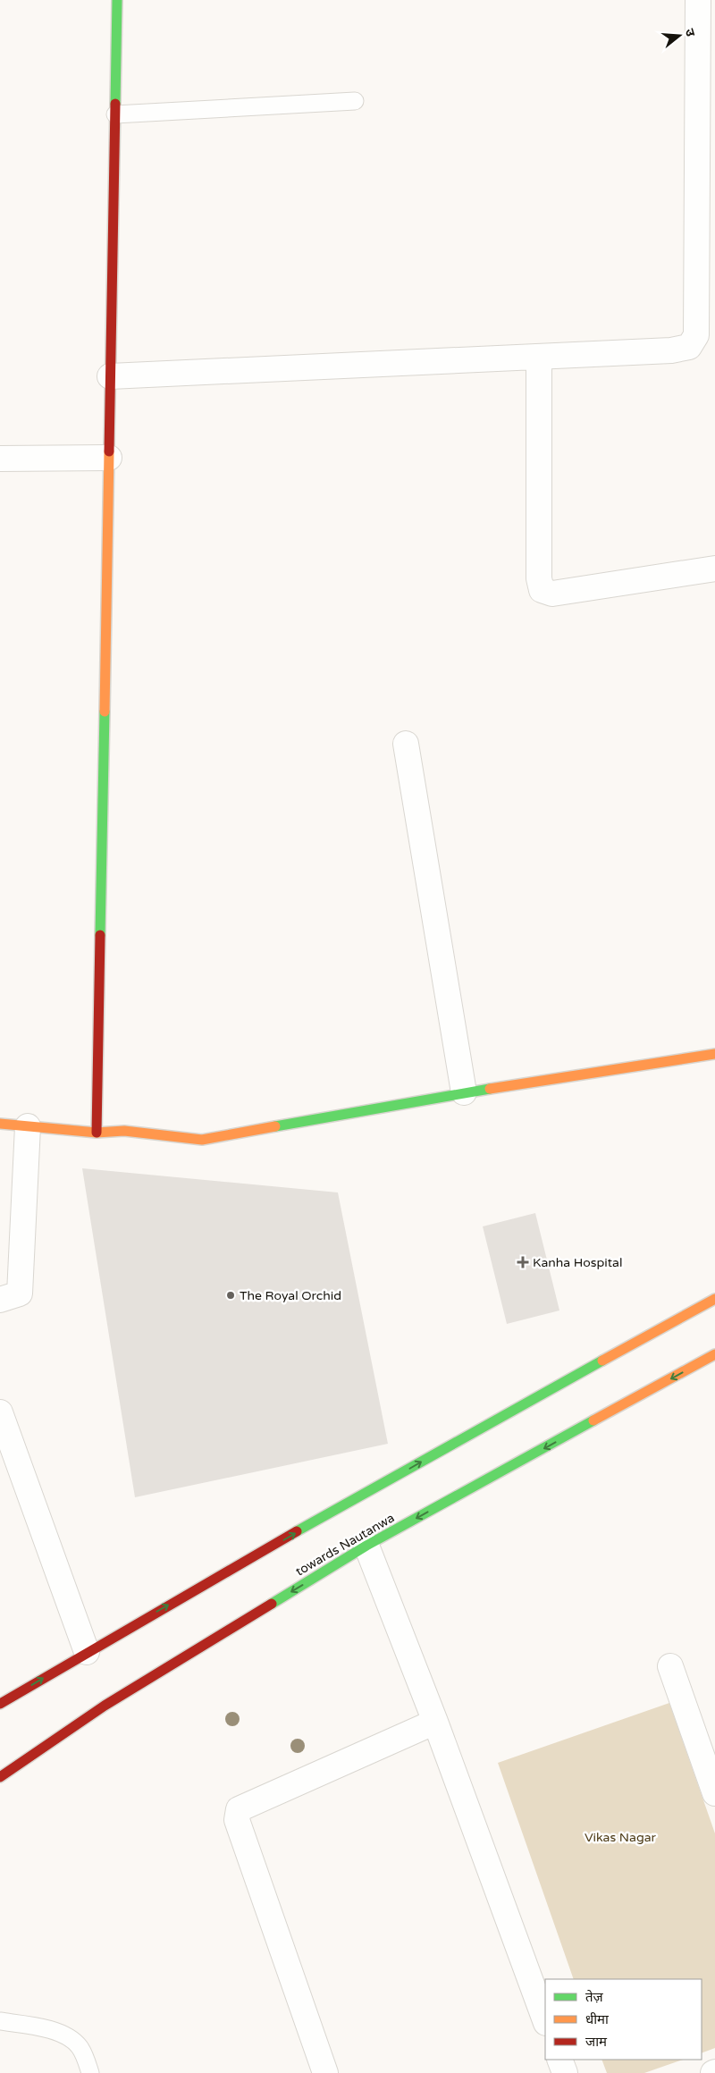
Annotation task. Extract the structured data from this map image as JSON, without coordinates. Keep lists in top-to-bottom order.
{
  "streets": {
    "street": ["towards Nautanwa"]
  },
  "parks": ["Vikas Nagar"],
  "places": {
    "health": ["Kanha Hospital"],
    "other": ["The Royal Orchid"]
  },
  "legend": ["तेज़", "धीमा", "जाम"],
  "north": "right"
}
